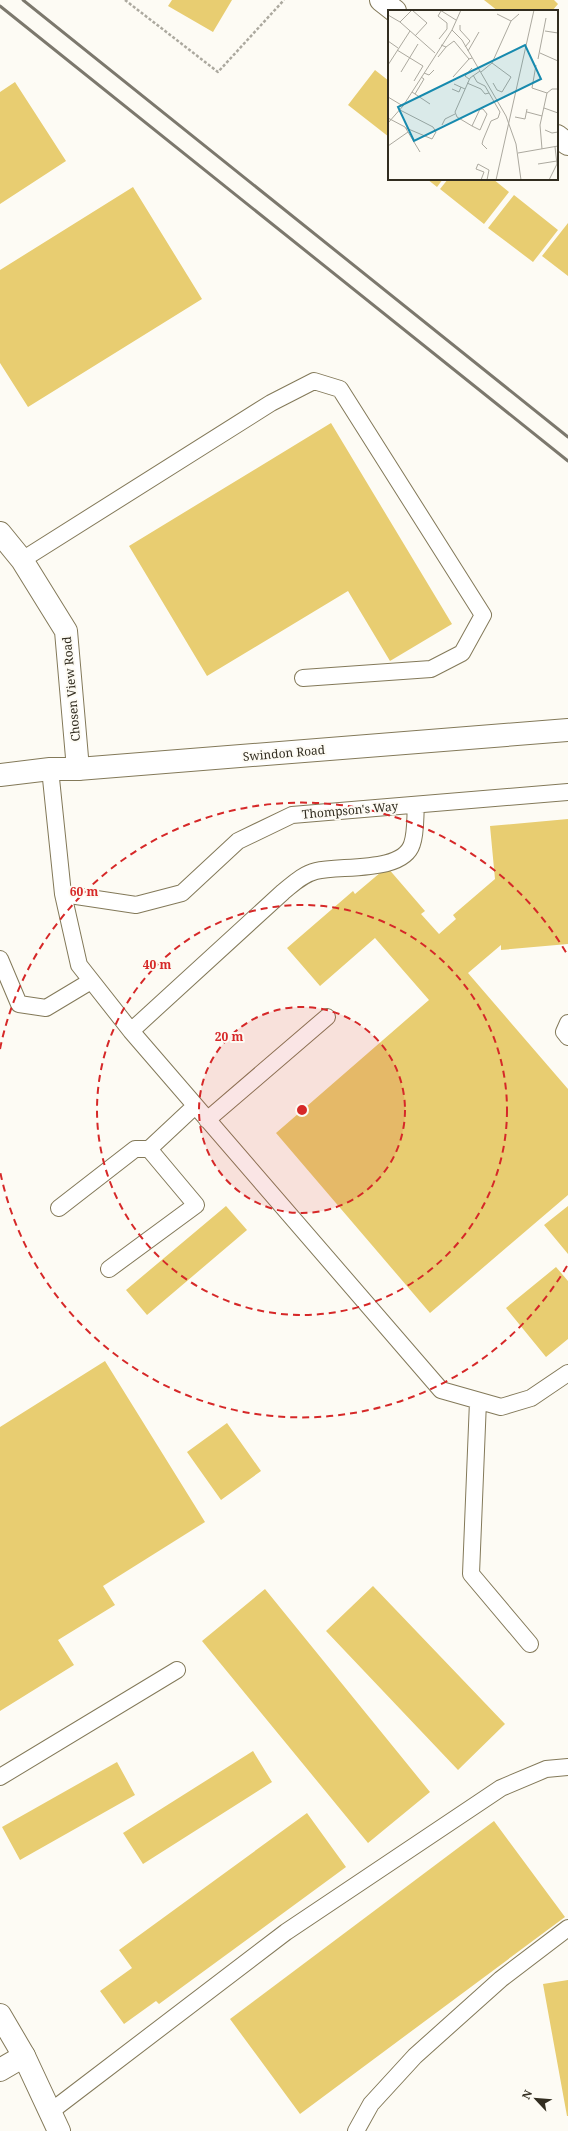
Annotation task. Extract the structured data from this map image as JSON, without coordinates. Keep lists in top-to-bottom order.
{
  "streets": {
    "street": ["Chosen View Road", "Swindon Road"],
    "lane": ["Thompson's Way"]
  },
  "crossings": [
    ["Chosen View Road", "Swindon Road"]
  ],
  "north": "top left",
  "rings": ["60 m", "40 m", "20 m"]
}
